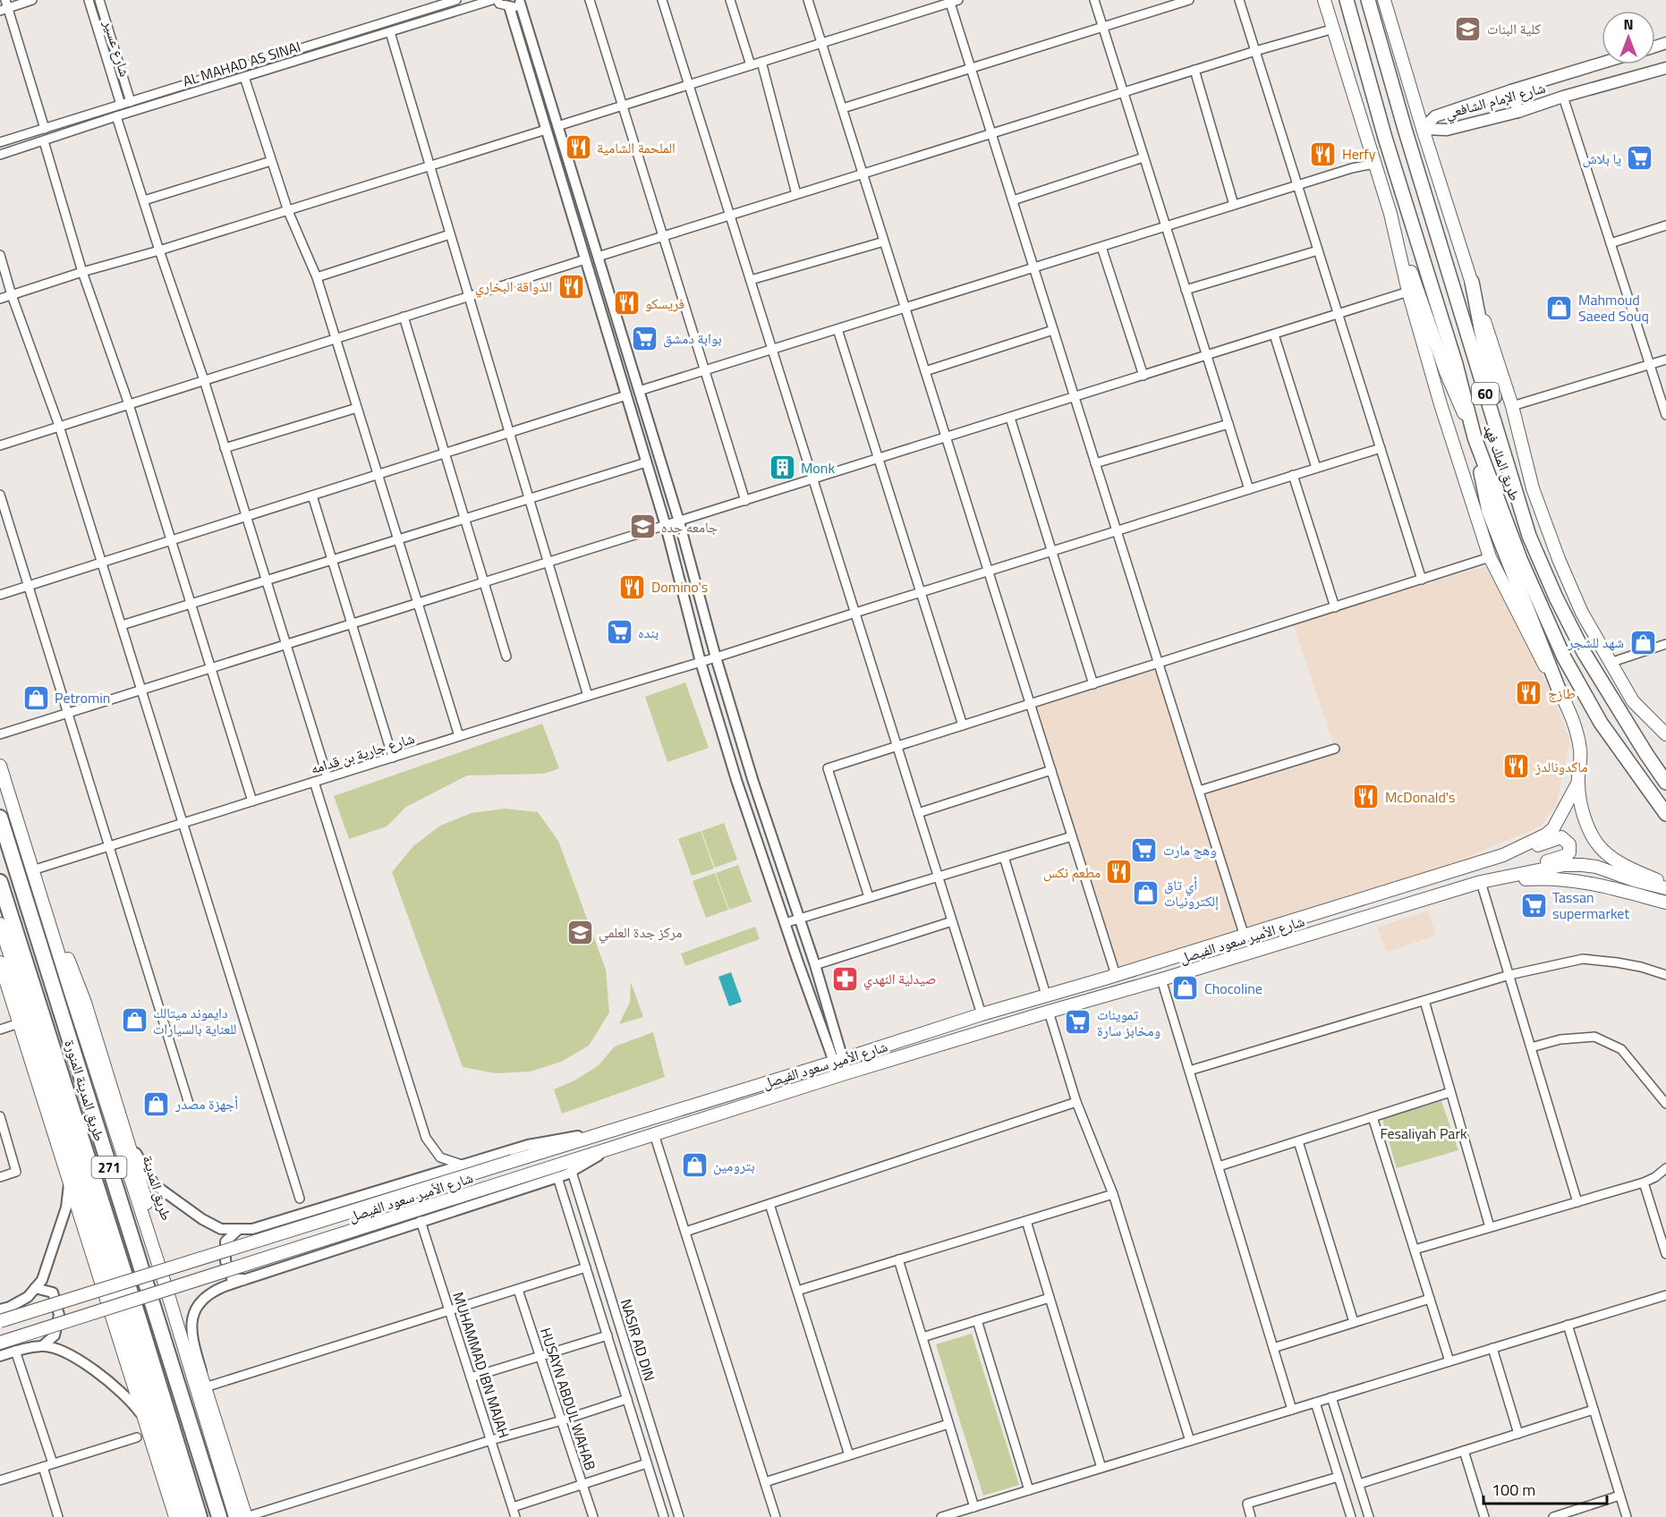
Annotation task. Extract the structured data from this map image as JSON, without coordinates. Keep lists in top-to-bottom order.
{
  "streets": {
    "highway": [
      "60",
      "طريق الملك فهد",
      "طريق المدينة المنورة",
      "271"
    ],
    "main road": ["شارع الإمام الشافعي", "شارع الأمير سعود الفيصل", "طريق المدينة"],
    "street": [
      "شارع عسير",
      "AL MAHAD AS SINAI",
      "شارع جارية بن قدامه",
      "NASIR AD DIN",
      "MUHAMMAD IBN MAJAH",
      "HUSAYN ABDUL WAHAB"
    ]
  },
  "crossings": [
    ["شارع عسير", "AL MAHAD AS SINAI"],
    ["شارع جارية بن قدامه", "طريق المدينة"],
    ["شارع الأمير سعود الفيصل", "طريق المدينة"]
  ],
  "parks": ["Fesaliyah Park"],
  "places": {
    "school or university": ["كلية البنات", "جامعه جده", "مركز جدة العلمي"],
    "restaurant": [
      "الملحمة الشامية",
      "Herfy",
      "الذواقة البخاري",
      "فريسكو",
      "Domino's",
      "طازج",
      "ماكدونالدز",
      "McDonald's",
      "مطعم نكس"
    ],
    "supermarket": [
      "يا بلاش",
      "بوابة دمشق",
      "بنده",
      "وهج مارت",
      "Tassan supermarket",
      "تموينات ومخابز سارة"
    ],
    "shop": [
      "Mahmoud Saeed Souq",
      "شهد للشجر",
      "Petromin",
      "أي تاق إلكترونيات",
      "Chocoline",
      "دايموند ميتالك للعناية بالسيارات",
      "أجهزة مصدر",
      "بترومين"
    ],
    "building": ["Monk"],
    "pharmacy": ["صيدلية النهدي"]
  },
  "scale_bar": "100 m",
  "north": "top"
}
